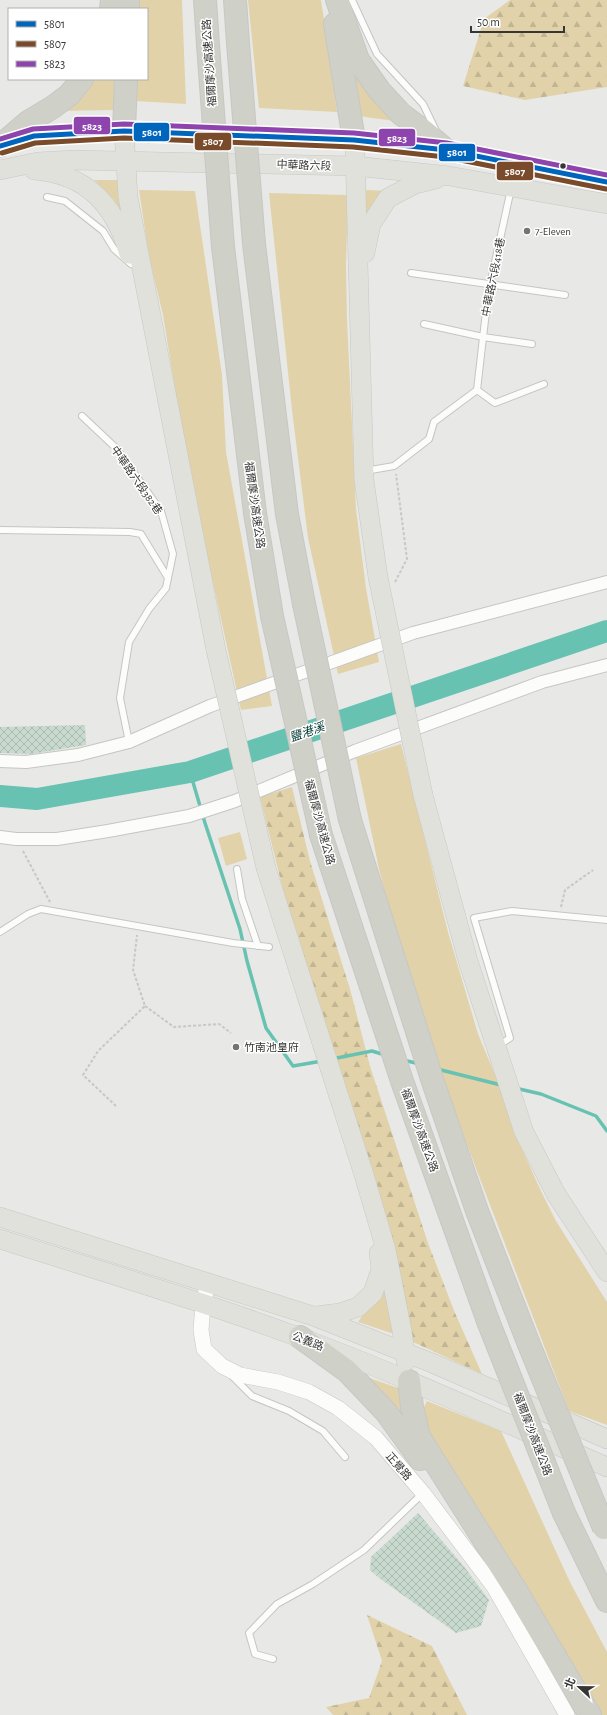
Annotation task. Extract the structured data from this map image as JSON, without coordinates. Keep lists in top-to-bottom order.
{
  "streets": {
    "highway": ["福爾摩沙高速公路"],
    "main road": ["中華路六段", "公義路"],
    "street": ["正覺路"],
    "lane": ["中華路六段418巷", "中華路六段382巷"]
  },
  "crossings": [
    ["中華路六段", "中華路六段418巷"],
    ["公義路", "正覺路"]
  ],
  "water": ["鹽港溪"],
  "places": ["7-Eleven", "竹南池皇府"],
  "lines": ["transit line 5823", "transit line 5801", "transit line 5807"],
  "legend": ["5801", "5807", "5823"],
  "scale_bar": "50 m",
  "north": "left"
}
